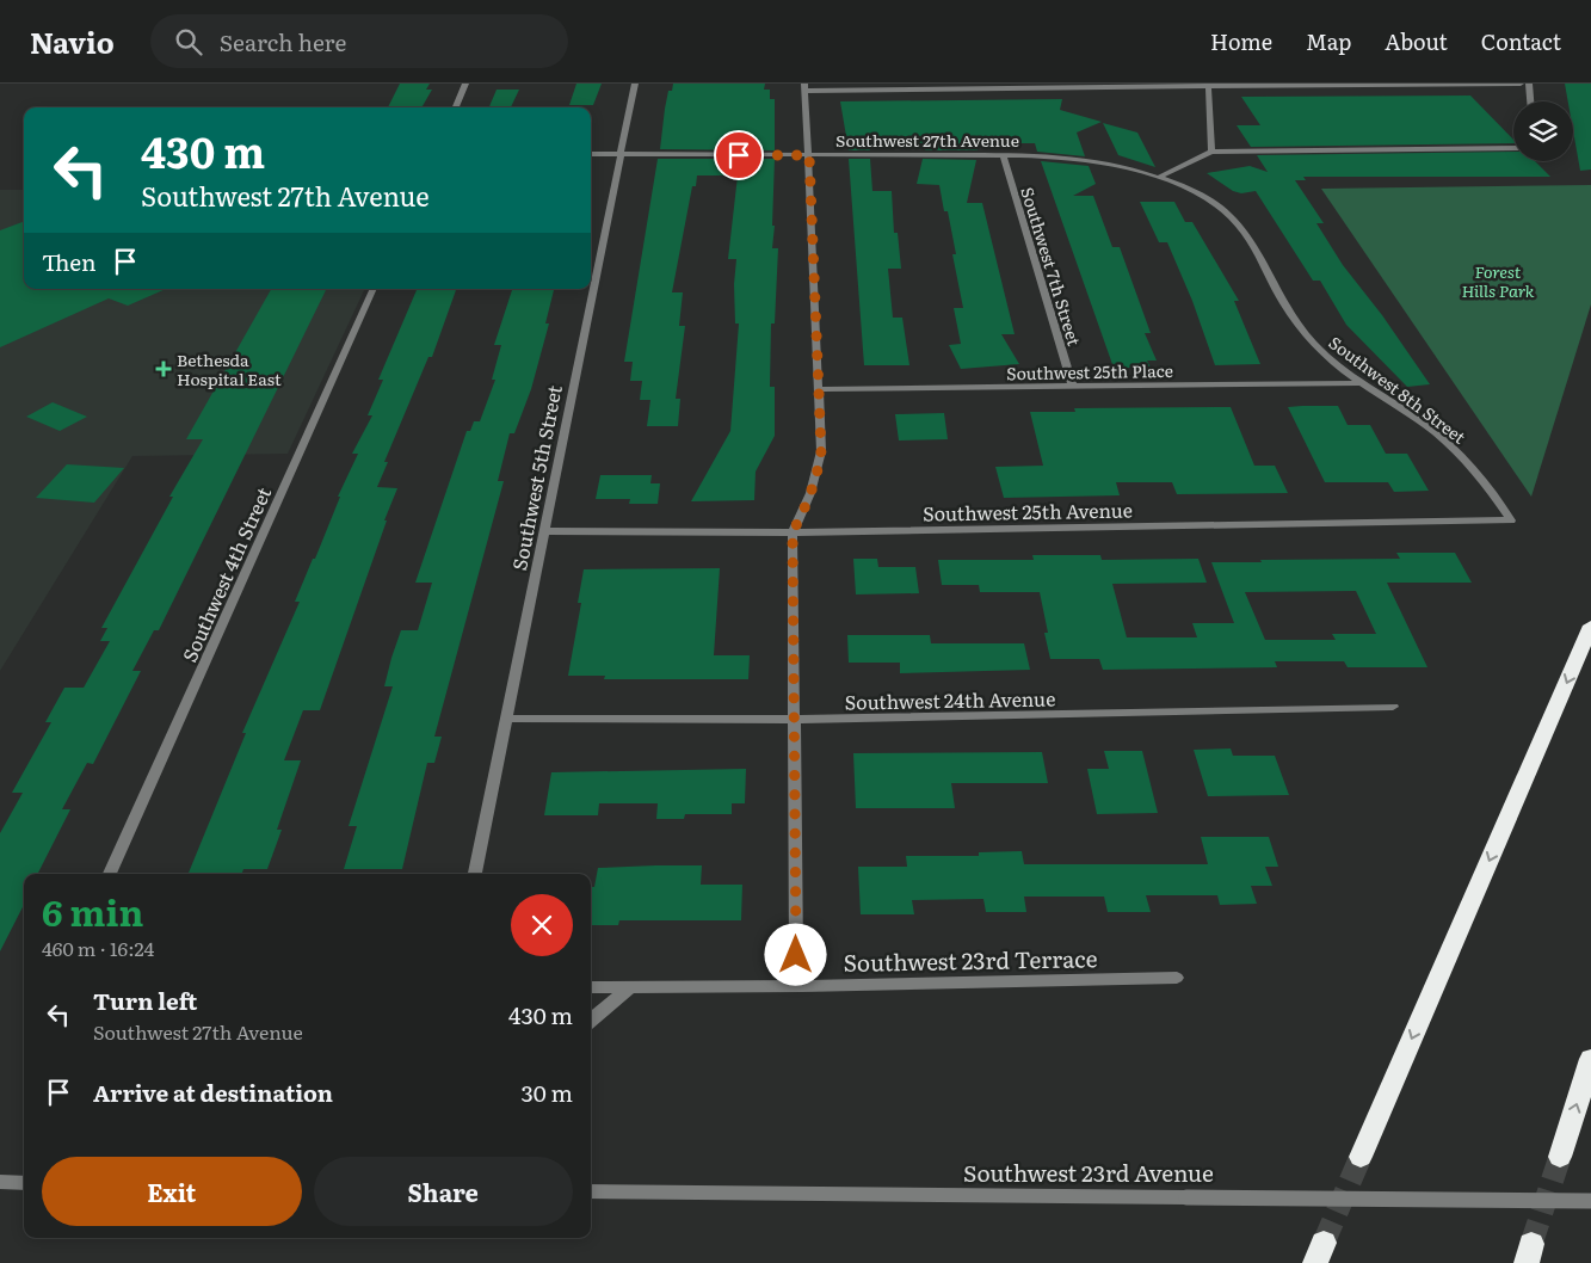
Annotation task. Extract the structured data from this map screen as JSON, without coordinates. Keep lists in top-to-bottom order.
{
  "streets": {
    "street": [
      "Southwest 27th Avenue",
      "Southwest 7th Street",
      "Southwest 25th Place",
      "Southwest 8th Street",
      "Southwest 5th Street",
      "Southwest 25th Avenue",
      "Southwest 4th Street",
      "Southwest 24th Avenue",
      "Southwest 23rd Terrace",
      "Southwest 23rd Avenue"
    ]
  },
  "crossings": [
    ["Southwest 27th Avenue", "Southwest 7th Street"],
    ["Southwest 27th Avenue", "Southwest 8th Street"],
    ["Southwest 27th Avenue", "Southwest 5th Street"],
    ["Southwest 7th Street", "Southwest 25th Place"],
    ["Southwest 25th Place", "Southwest 8th Street"],
    ["Southwest 8th Street", "Southwest 25th Avenue"],
    ["Southwest 5th Street", "Southwest 25th Avenue"],
    ["Southwest 5th Street", "Southwest 24th Avenue"]
  ],
  "parks": ["Forest Hills Park"],
  "places": {
    "health": ["Bethesda Hospital East"]
  },
  "page": {
    "header": "Navio",
    "search": "Search here",
    "nav": [
      "Home",
      "Map",
      "About",
      "Contact"
    ],
    "turn": ["430 m", "Southwest 27th Avenue"],
    "then": "Then",
    "heading": ["6 min", "460 m · 16:24"],
    "list": [
      {
        "name": "Turn left",
        "note": "Southwest 27th Avenue",
        "value": "430 m"
      },
      {
        "name": "Arrive at destination",
        "value": "30 m"
      }
    ],
    "buttons": ["Exit", "Share"]
  }
}
